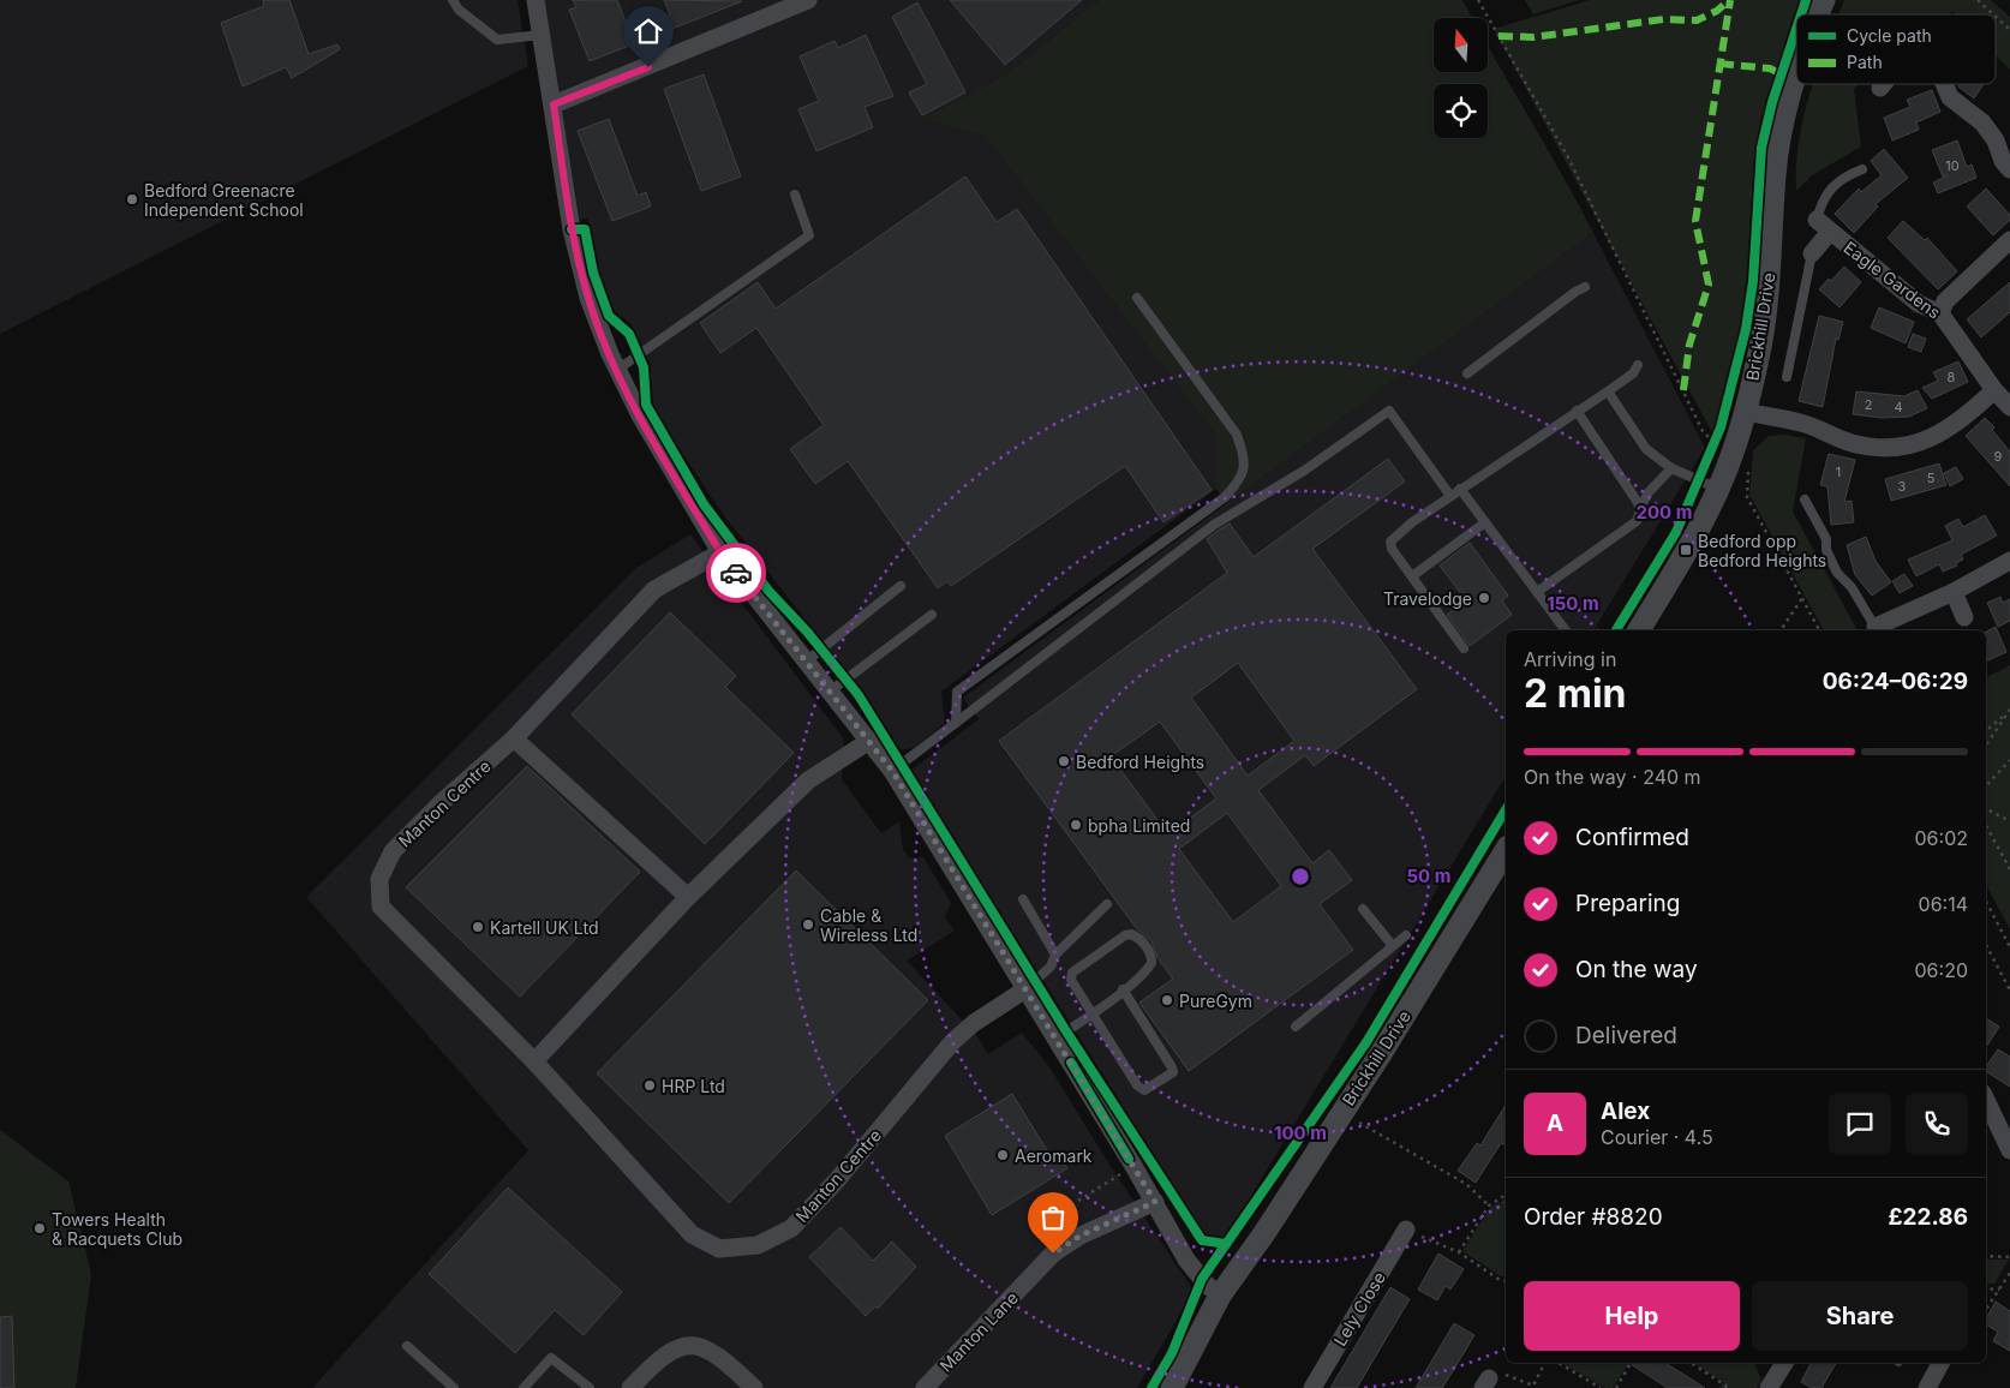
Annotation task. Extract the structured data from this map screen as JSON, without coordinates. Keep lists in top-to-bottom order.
{
  "streets": {
    "street": [
      "Eagle Gardens",
      "Brickhill Drive",
      "Manton Centre",
      "Lely Close",
      "Manton Lane"
    ]
  },
  "places": {
    "other": [
      "Bedford Greenacre Independent School",
      "Travelodge",
      "Bedford Heights",
      "bpha Limited",
      "Cable & Wireless Ltd",
      "Kartell UK Ltd",
      "PureGym",
      "HRP Ltd",
      "Aeromark",
      "Towers Health & Racquets Club"
    ],
    "transit": ["Bedford opp Bedford Heights"]
  },
  "house_numbers": [
    "10",
    "8",
    "2",
    "4",
    "9",
    "1",
    "5",
    "3"
  ],
  "legend": ["Cycle path", "Path"],
  "north": "top",
  "page": {
    "heading": ["2 min", "Arriving in", "06:24–06:29"],
    "panel": [
      "Alex",
      "Courier · 4.5",
      "Order #8820",
      "£22.86"
    ],
    "bar": "On the way · 240 m",
    "list": [
      ["Confirmed", "06:02"],
      ["Preparing", "06:14"],
      ["On the way", "06:20"],
      "Delivered"
    ],
    "round": "A",
    "buttons": ["Help", "Share"]
  },
  "rings": [
    "200 m",
    "150 m",
    "50 m",
    "100 m"
  ]
}
